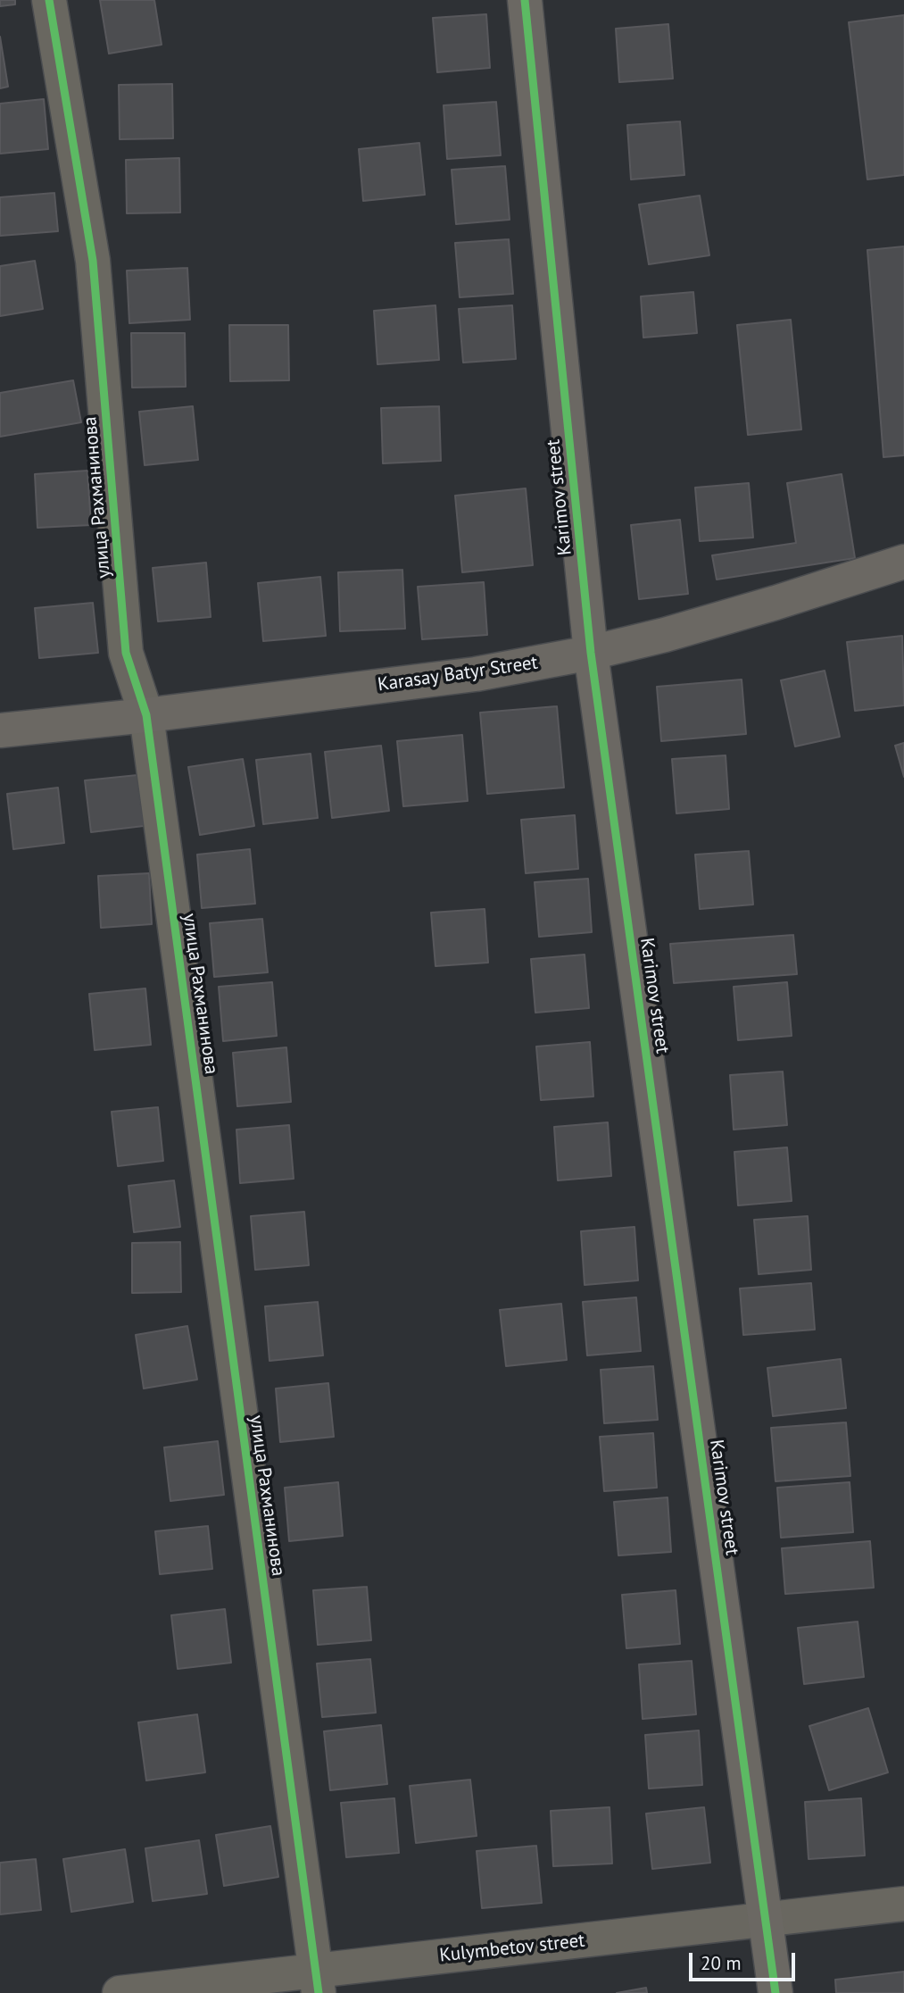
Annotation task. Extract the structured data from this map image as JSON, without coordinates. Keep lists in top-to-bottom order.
{
  "streets": {
    "street": [
      "улица Рахманинова",
      "Karimov street",
      "Karasay Batyr Street",
      "Kulymbetov street"
    ]
  },
  "crossings": [
    ["улица Рахманинова", "Karasay Batyr Street"],
    ["улица Рахманинова", "Kulymbetov street"],
    ["Karimov street", "Karasay Batyr Street"],
    ["Karimov street", "Kulymbetov street"]
  ],
  "scale_bar": "20 m"
}
